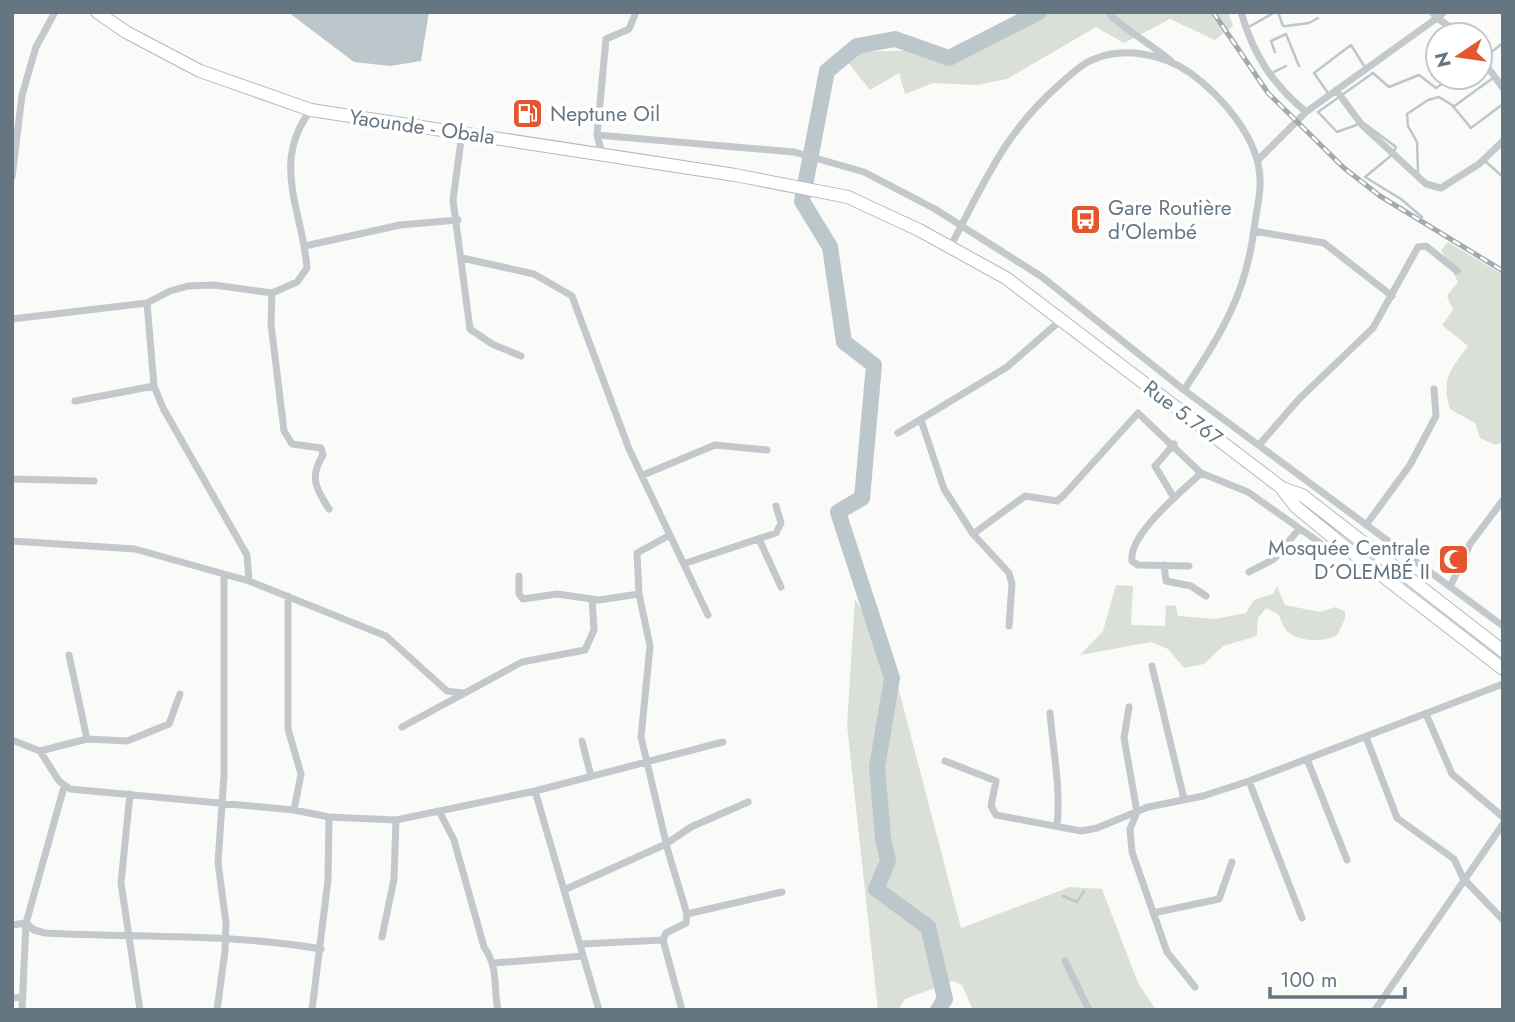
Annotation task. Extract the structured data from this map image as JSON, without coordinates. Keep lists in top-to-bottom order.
{
  "streets": {
    "highway": ["Yaounde - Obala", "Rue 5.767"]
  },
  "crossings": [
    ["Yaounde - Obala", "Rue 5.767"]
  ],
  "places": {
    "fuel station": ["Neptune Oil"],
    "bus stop": ["Gare Routière d'Olembé"],
    "mosque": ["Mosquée Centrale D´OLEMBÉ II"]
  },
  "scale_bar": "100 m",
  "north": "left"
}
